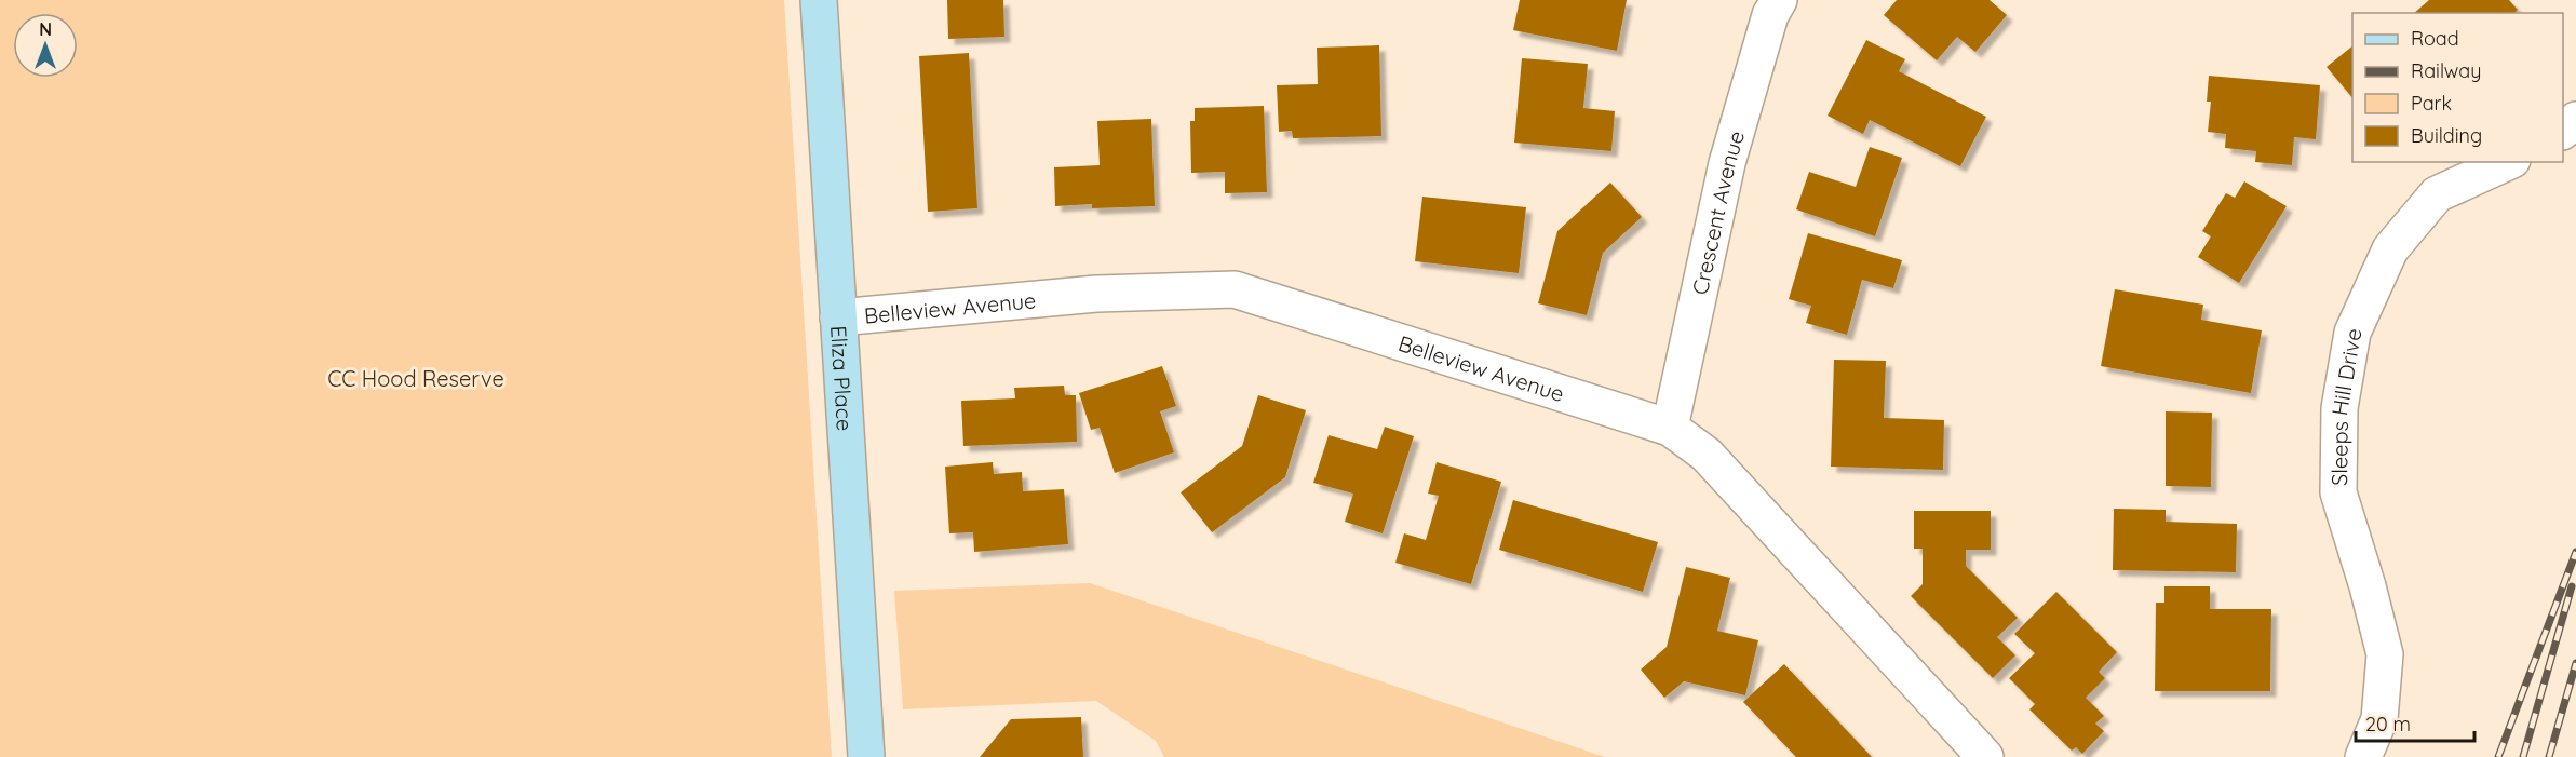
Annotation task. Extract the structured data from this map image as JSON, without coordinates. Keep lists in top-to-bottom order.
{
  "streets": {
    "street": [
      "Crescent Avenue",
      "Belleview Avenue",
      "Eliza Place",
      "Sleeps Hill Drive"
    ]
  },
  "crossings": [
    ["Crescent Avenue", "Belleview Avenue"],
    ["Belleview Avenue", "Eliza Place"]
  ],
  "parks": ["CC Hood Reserve"],
  "legend": [
    "Road",
    "Railway",
    "Park",
    "Building"
  ],
  "scale_bar": "20 m",
  "north": "top"
}
